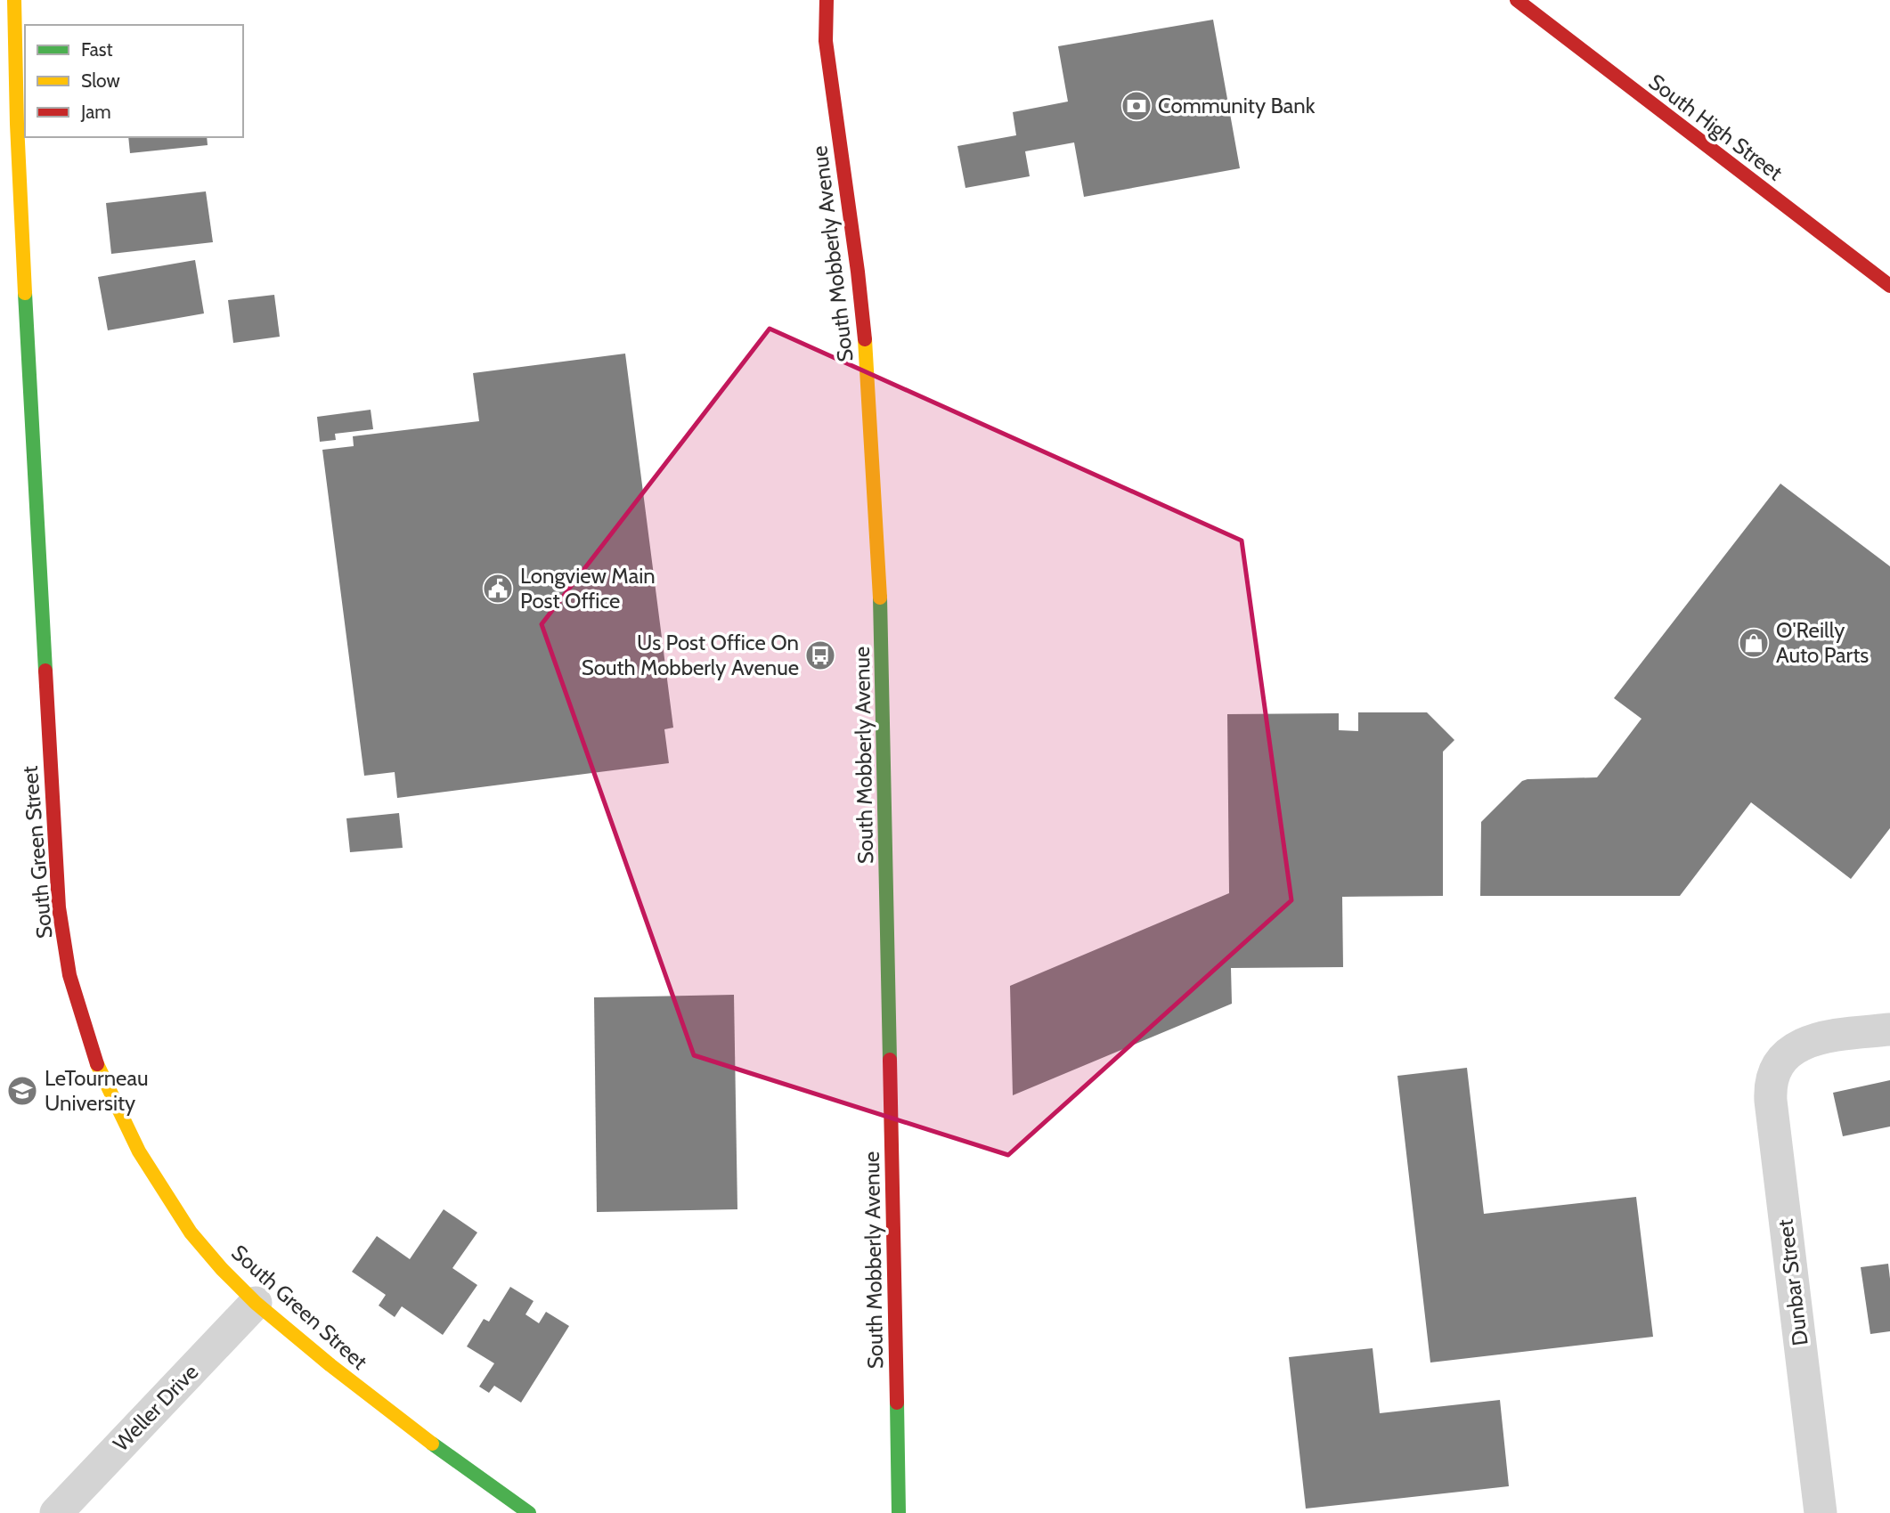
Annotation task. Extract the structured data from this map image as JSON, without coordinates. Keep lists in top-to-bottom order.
{
  "streets": {
    "main road": ["South High Street", "South Mobberly Avenue", "South Green Street"],
    "street": ["Dunbar Street", "Weller Drive"]
  },
  "crossings": [
    ["South Green Street", "Weller Drive"]
  ],
  "places": {
    "bank": ["Community Bank"],
    "public building": ["Longview Main Post Office"],
    "shop": ["O'Reilly Auto Parts"],
    "bus stop": ["Us Post Office On South Mobberly Avenue"],
    "school or university": ["LeTourneau University"]
  },
  "legend": ["Fast", "Slow", "Jam"]
}
